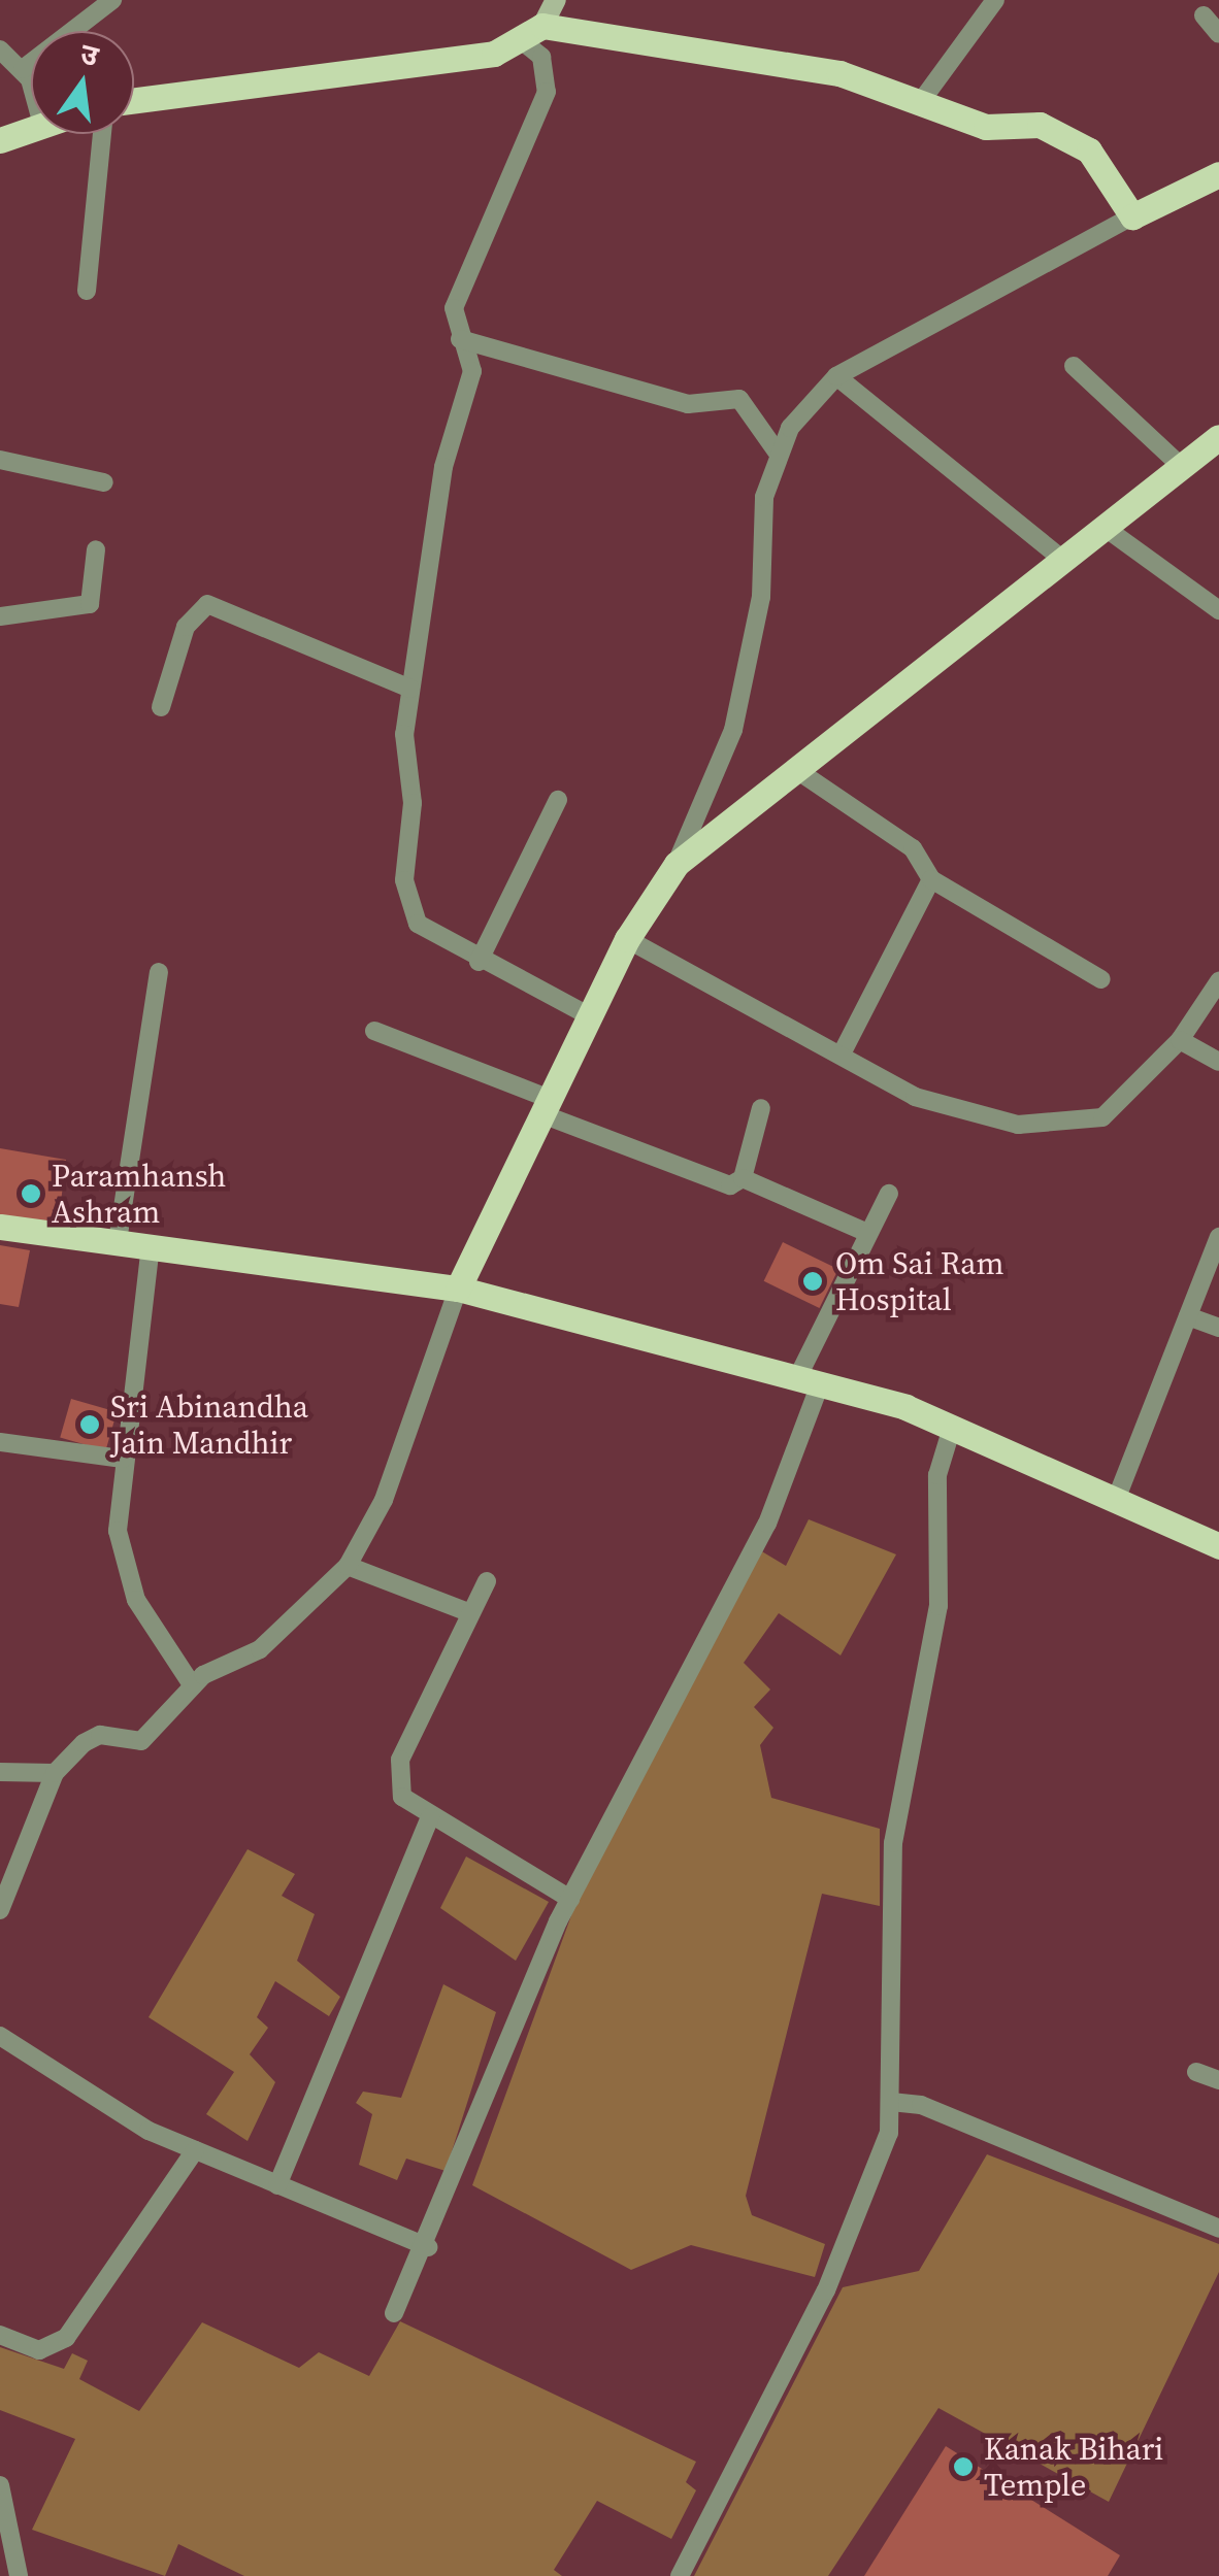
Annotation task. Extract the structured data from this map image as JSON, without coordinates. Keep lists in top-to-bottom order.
{
  "places": [
    "Paramhansh Ashram",
    "Om Sai Ram Hospital",
    "Sri Abinandha Jain Mandhir",
    "Kanak Bihari Temple"
  ],
  "north": "top"
}
